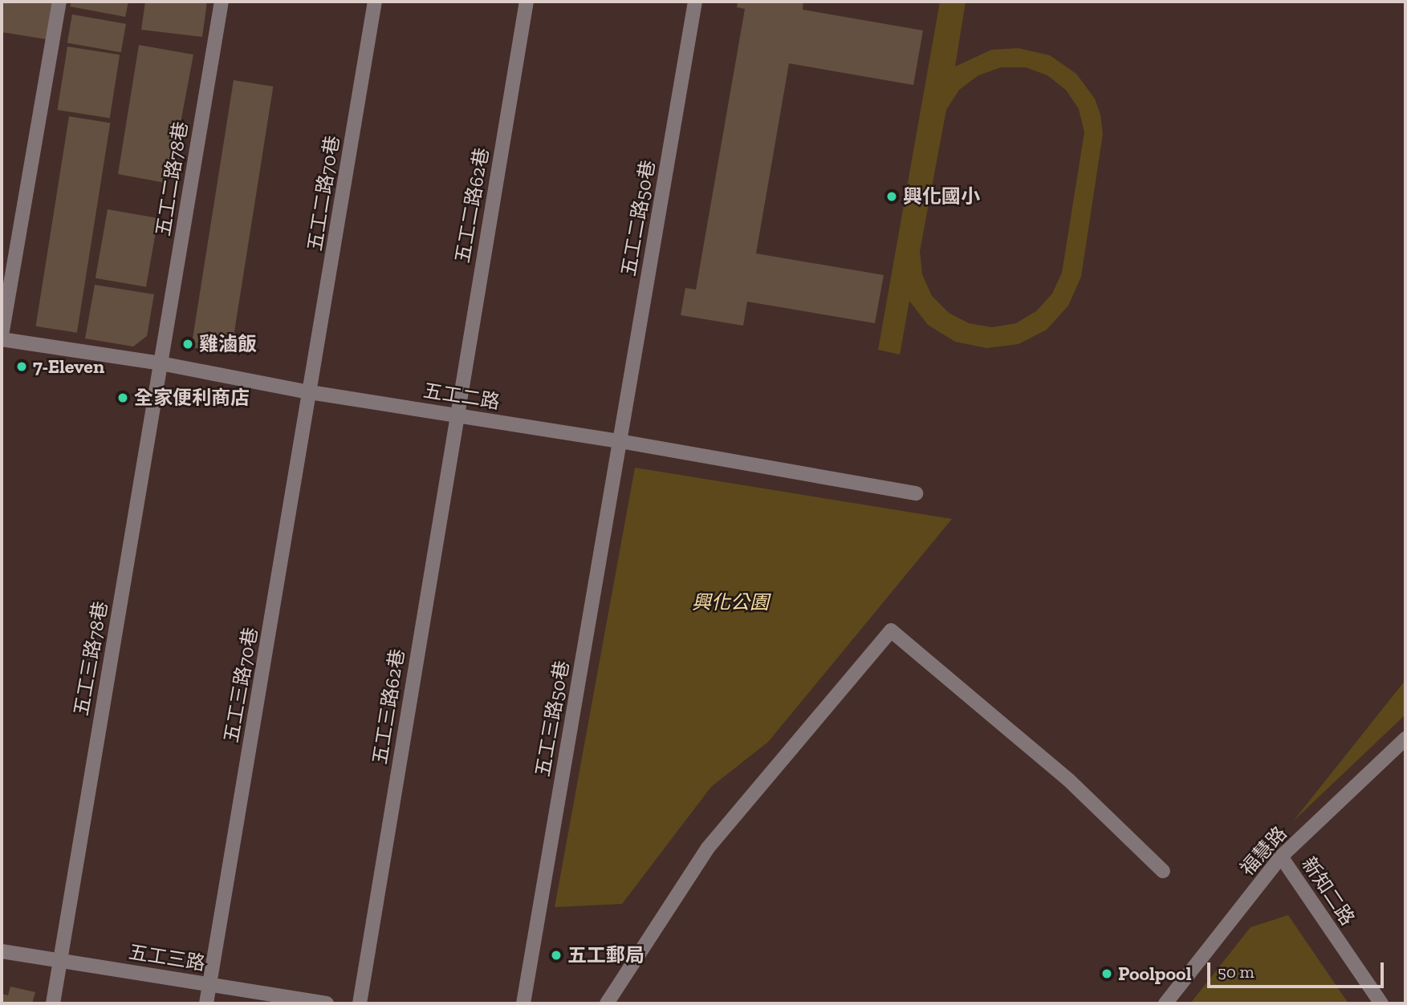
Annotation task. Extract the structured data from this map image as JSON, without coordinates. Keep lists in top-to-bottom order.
{
  "streets": {
    "street": [
      "五工二路78巷",
      "五工二路70巷",
      "五工二路62巷",
      "五工二路50巷",
      "五工二路",
      "五工三路78巷",
      "五工三路70巷",
      "五工三路62巷",
      "五工三路50巷",
      "福慧路",
      "新知二路",
      "五工三路"
    ]
  },
  "crossings": [
    ["五工二路78巷", "五工二路"],
    ["五工二路78巷", "五工三路78巷"],
    ["五工二路70巷", "五工二路"],
    ["五工二路70巷", "五工三路70巷"],
    ["五工二路62巷", "五工二路"],
    ["五工二路62巷", "五工三路62巷"],
    ["五工二路50巷", "五工二路"],
    ["五工二路50巷", "五工三路50巷"],
    ["五工二路", "五工三路78巷"],
    ["五工二路", "五工三路70巷"],
    ["五工二路", "五工三路62巷"],
    ["五工二路", "五工三路50巷"],
    ["五工三路78巷", "五工三路"],
    ["五工三路70巷", "五工三路"],
    ["福慧路", "新知二路"]
  ],
  "parks": ["興化公園"],
  "places": [
    "興化國小",
    "雞滷飯",
    "7-Eleven",
    "全家便利商店",
    "五工郵局",
    "Poolpool"
  ],
  "scale_bar": "50 m"
}
